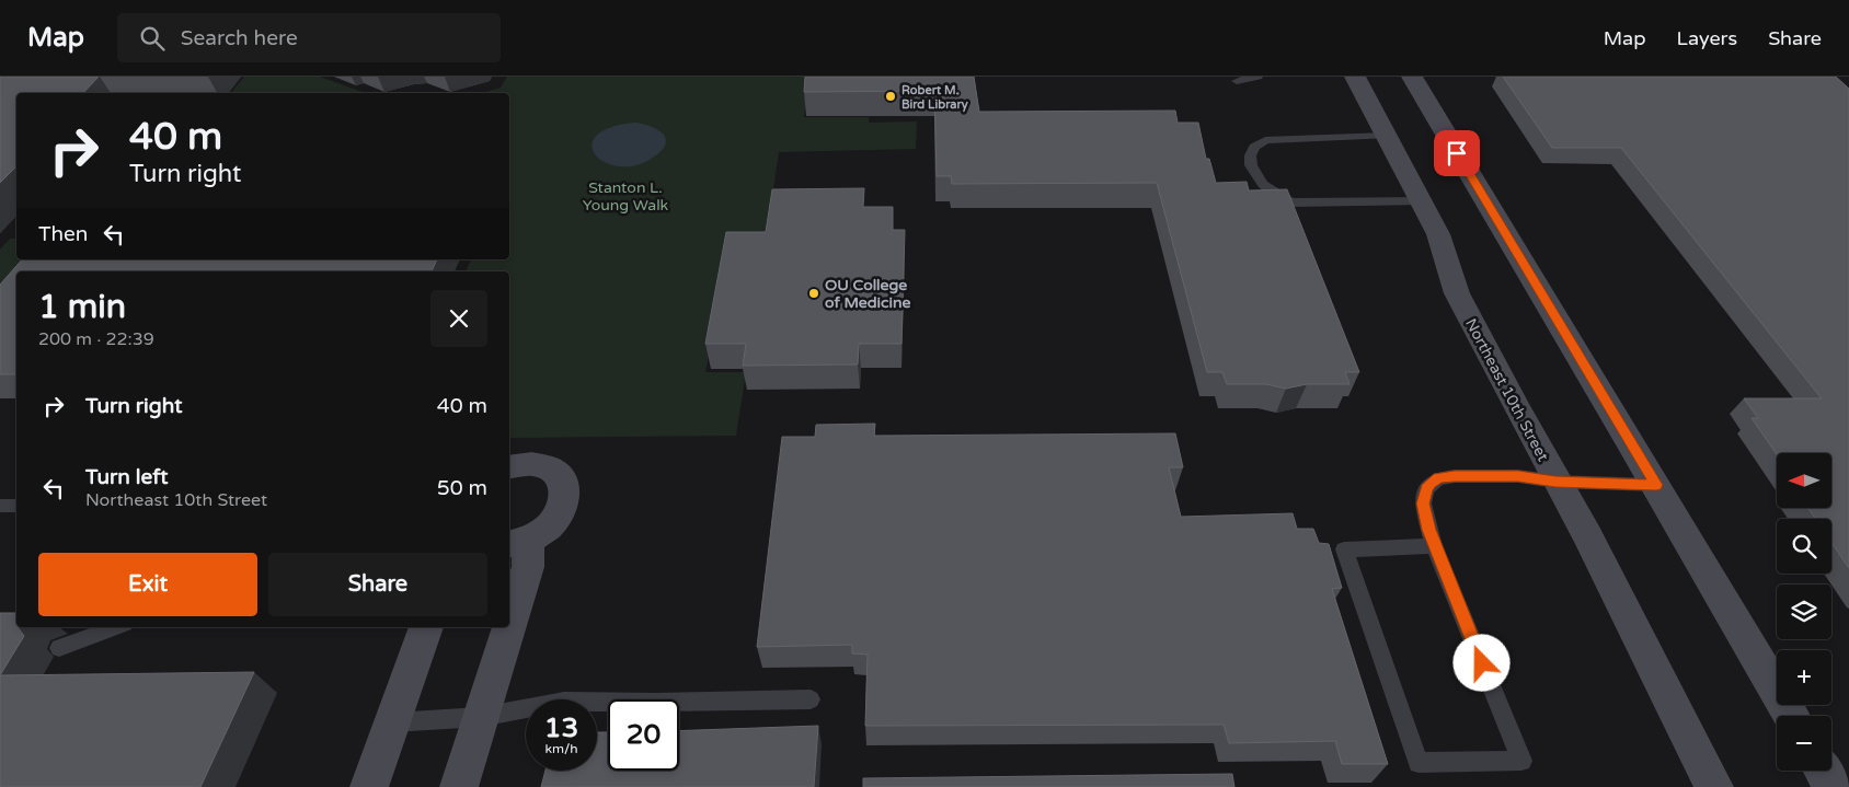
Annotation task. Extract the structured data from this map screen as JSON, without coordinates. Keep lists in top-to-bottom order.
{
  "streets": {
    "main road": ["Northeast 10th Street"]
  },
  "parks": ["Stanton L. Young Walk"],
  "places": ["Robert M. Bird Library", "OU College of Medicine"],
  "north": "left",
  "page": {
    "header": "Map",
    "search": "Search here",
    "nav": ["Map", "Layers", "Share"],
    "turn": ["40 m", "Turn right"],
    "then": "Then",
    "heading": ["1 min", "200 m · 22:39"],
    "list": [
      {
        "name": "Turn right",
        "value": "40 m"
      },
      {
        "name": "Turn left",
        "note": "Northeast 10th Street",
        "value": "50 m"
      }
    ],
    "map_buttons": ["+", "−"],
    "buttons": ["Exit", "Share"],
    "speed": "13 km/h",
    "limit": "20"
  }
}
